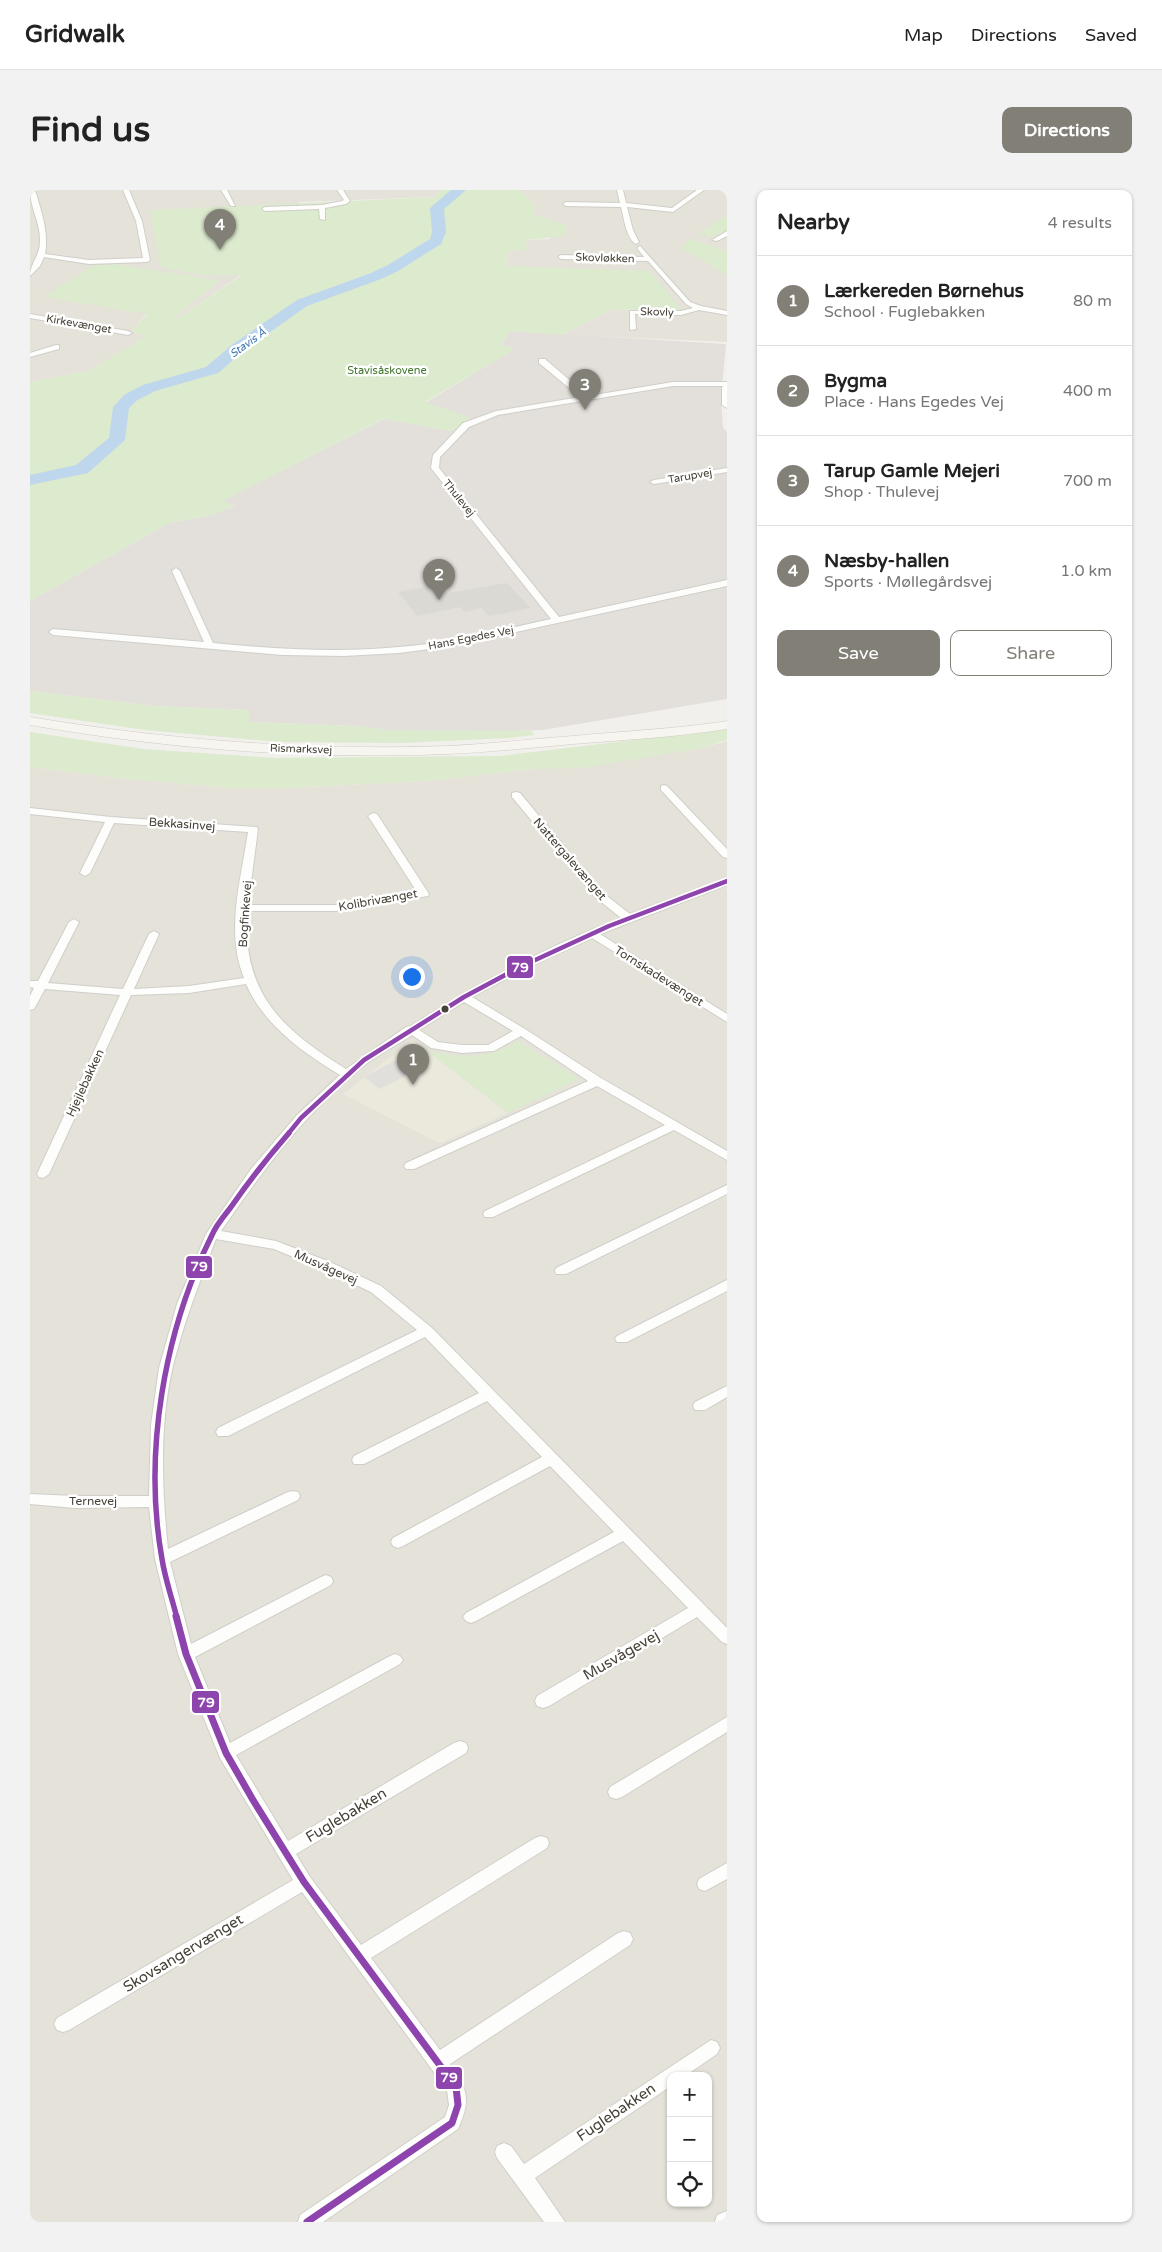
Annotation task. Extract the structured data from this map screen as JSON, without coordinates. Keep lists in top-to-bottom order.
{
  "streets": {
    "main road": ["Rismarksvej"],
    "street": [
      "Skovløkken",
      "Skovly",
      "Kirkevænget",
      "Tarupvej",
      "Thulevej",
      "Hans Egedes Vej",
      "Bekkasinvej",
      "Nattergalevænget",
      "Kolibrivænget",
      "Bogfinkevej",
      "Tornskadevænget",
      "Hjejlebakken",
      "Musvågevej",
      "Ternevej",
      "Fuglebakken",
      "Skovsangervænget"
    ]
  },
  "crossings": [
    ["Skovløkken", "Skovly"],
    ["Thulevej", "Hans Egedes Vej"],
    ["Bekkasinvej", "Bogfinkevej"],
    ["Kolibrivænget", "Bogfinkevej"]
  ],
  "water": ["Stavis Å"],
  "parks": ["Stavisåskovene"],
  "lines": ["transit line 79"],
  "page": {
    "header": "Gridwalk",
    "nav": ["Map", "Directions", "Saved"],
    "buttons": [
      "Directions",
      ["Save", "Share"]
    ],
    "title": "Find us",
    "heading": ["Nearby", "4 results"],
    "pins": [
      "4",
      "3",
      "2",
      "1"
    ],
    "list": [
      {
        "mark": "1",
        "name": "Lærkereden Børnehus",
        "note": "School · Fuglebakken",
        "value": "80 m"
      },
      {
        "mark": "2",
        "name": "Bygma",
        "note": "Place · Hans Egedes Vej",
        "value": "400 m"
      },
      {
        "mark": "3",
        "name": "Tarup Gamle Mejeri",
        "note": "Shop · Thulevej",
        "value": "700 m"
      },
      {
        "mark": "4",
        "name": "Næsby-hallen",
        "note": "Sports · Møllegårdsvej",
        "value": "1.0 km"
      }
    ],
    "map_buttons": ["+", "−"]
  }
}
